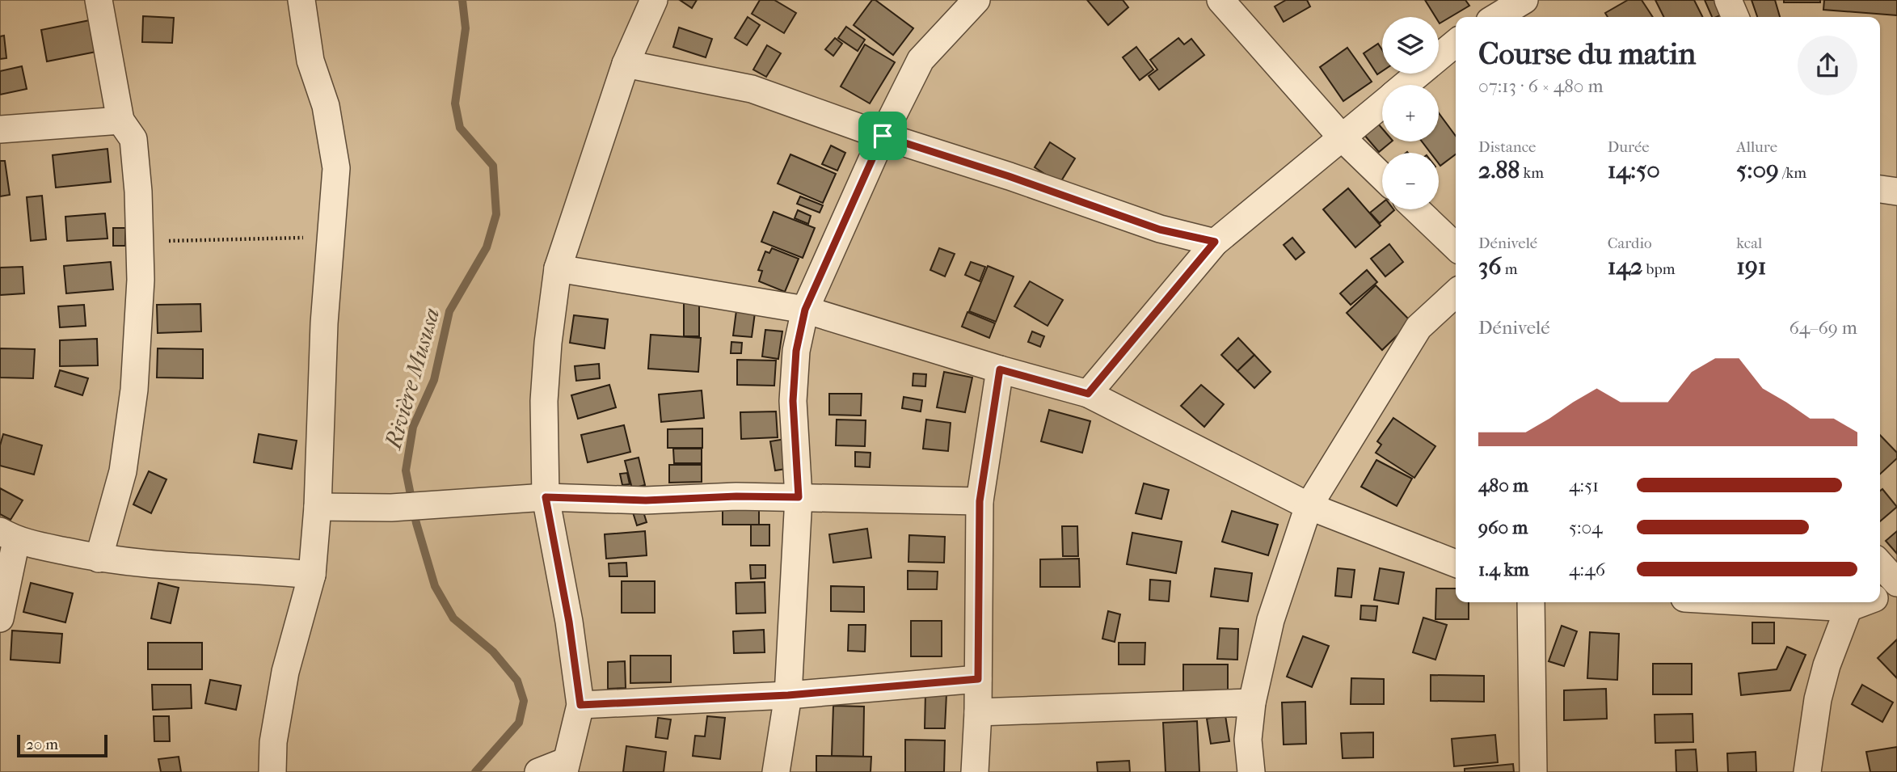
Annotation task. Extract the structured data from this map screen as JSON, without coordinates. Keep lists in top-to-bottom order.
{
  "water": ["Rivière Mususa"],
  "scale_bar": "20 m",
  "page": {
    "map_buttons": ["+", "−"],
    "heading": ["Course du matin", "07:13 · 6 × 480 m"],
    "stats": [
      ["Distance", "2.88 km"],
      ["Durée", "14:50"],
      ["Allure", "5:09 /km"],
      ["Dénivelé", "36 m"],
      ["Cardio", "142 bpm"],
      ["kcal", "191"]
    ],
    "chart": ["Dénivelé", "64–69 m"],
    "list": [
      {
        "name": "480 m",
        "note": "4:51"
      },
      {
        "name": "960 m",
        "note": "5:04"
      },
      {
        "name": "1.4 km",
        "note": "4:46"
      }
    ],
    "scale": "20 m"
  }
}
